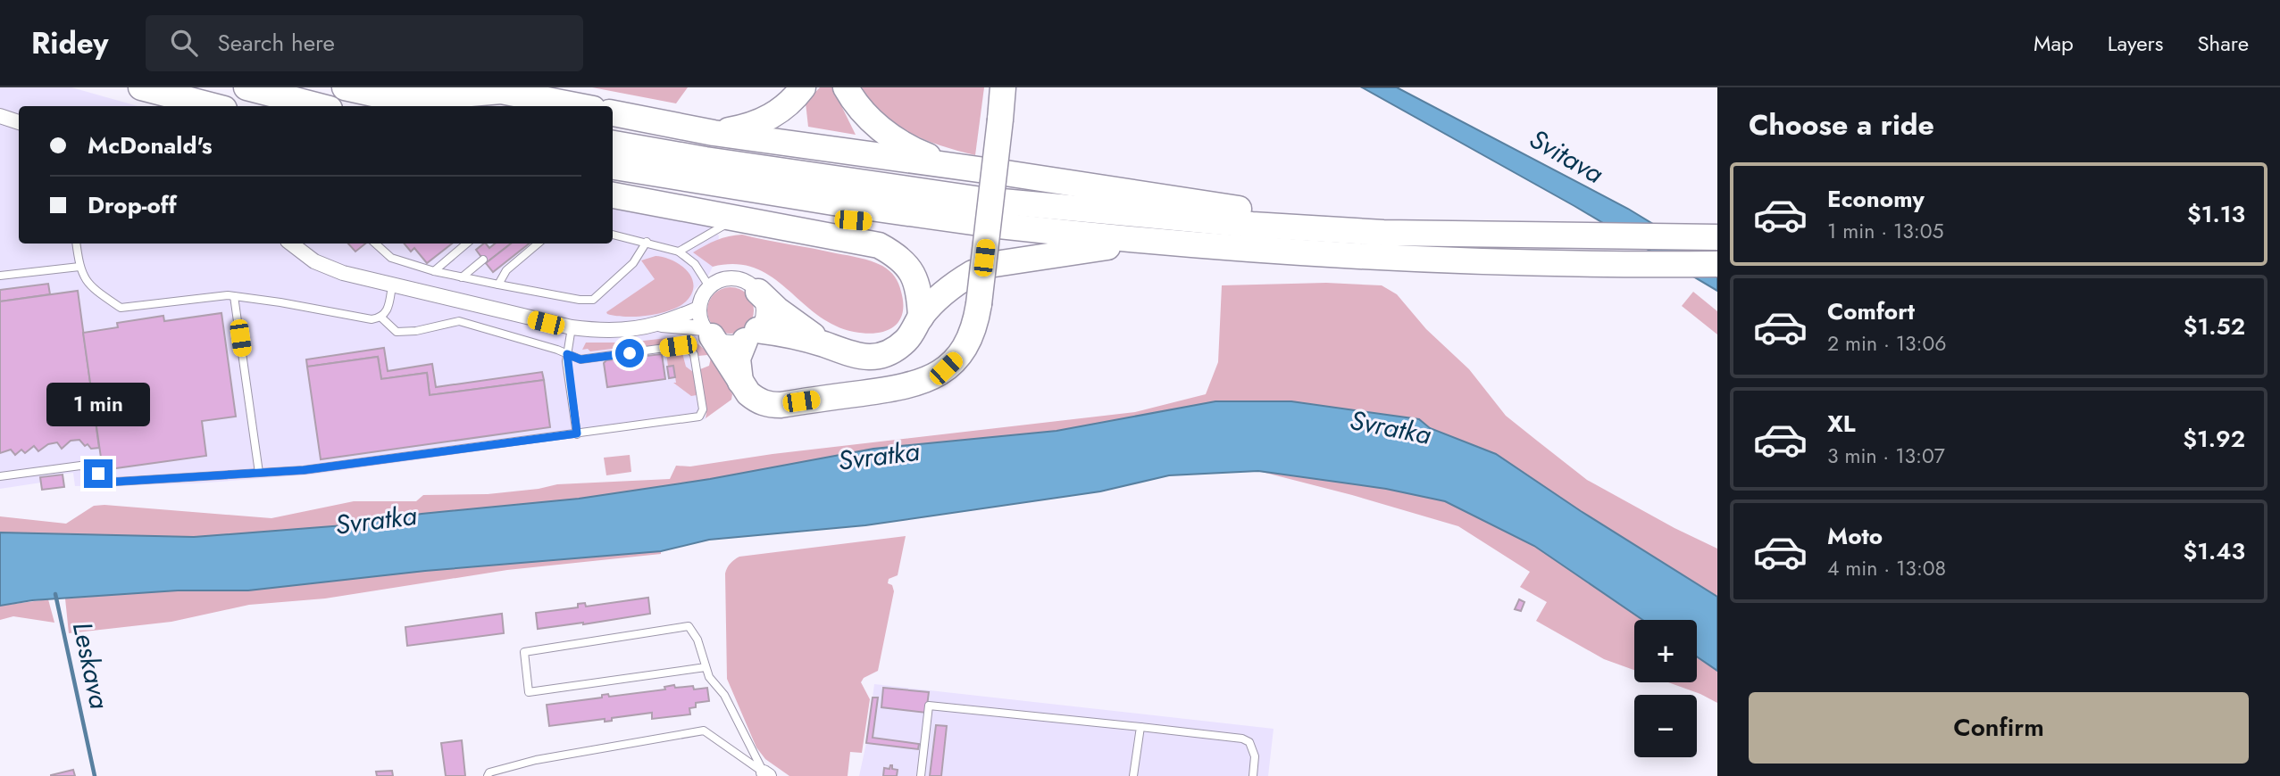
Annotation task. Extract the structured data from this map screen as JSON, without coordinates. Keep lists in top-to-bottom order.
{
  "water": ["Svitava", "Svratka", "Leskava"],
  "page": {
    "header": "Ridey",
    "search": "Search here",
    "nav": ["Map", "Layers", "Share"],
    "heading": "Choose a ride",
    "banner": ["McDonald's", "Drop-off"],
    "list": [
      {
        "name": "Economy",
        "note": "1 min · 13:05",
        "value": "$1.13"
      },
      {
        "name": "Comfort",
        "note": "2 min · 13:06",
        "value": "$1.52"
      },
      {
        "name": "XL",
        "note": "3 min · 13:07",
        "value": "$1.92"
      },
      {
        "name": "Moto",
        "note": "4 min · 13:08",
        "value": "$1.43"
      }
    ],
    "bubble": "1 min",
    "map_buttons": ["+", "−"],
    "buttons": "Confirm"
  }
}
